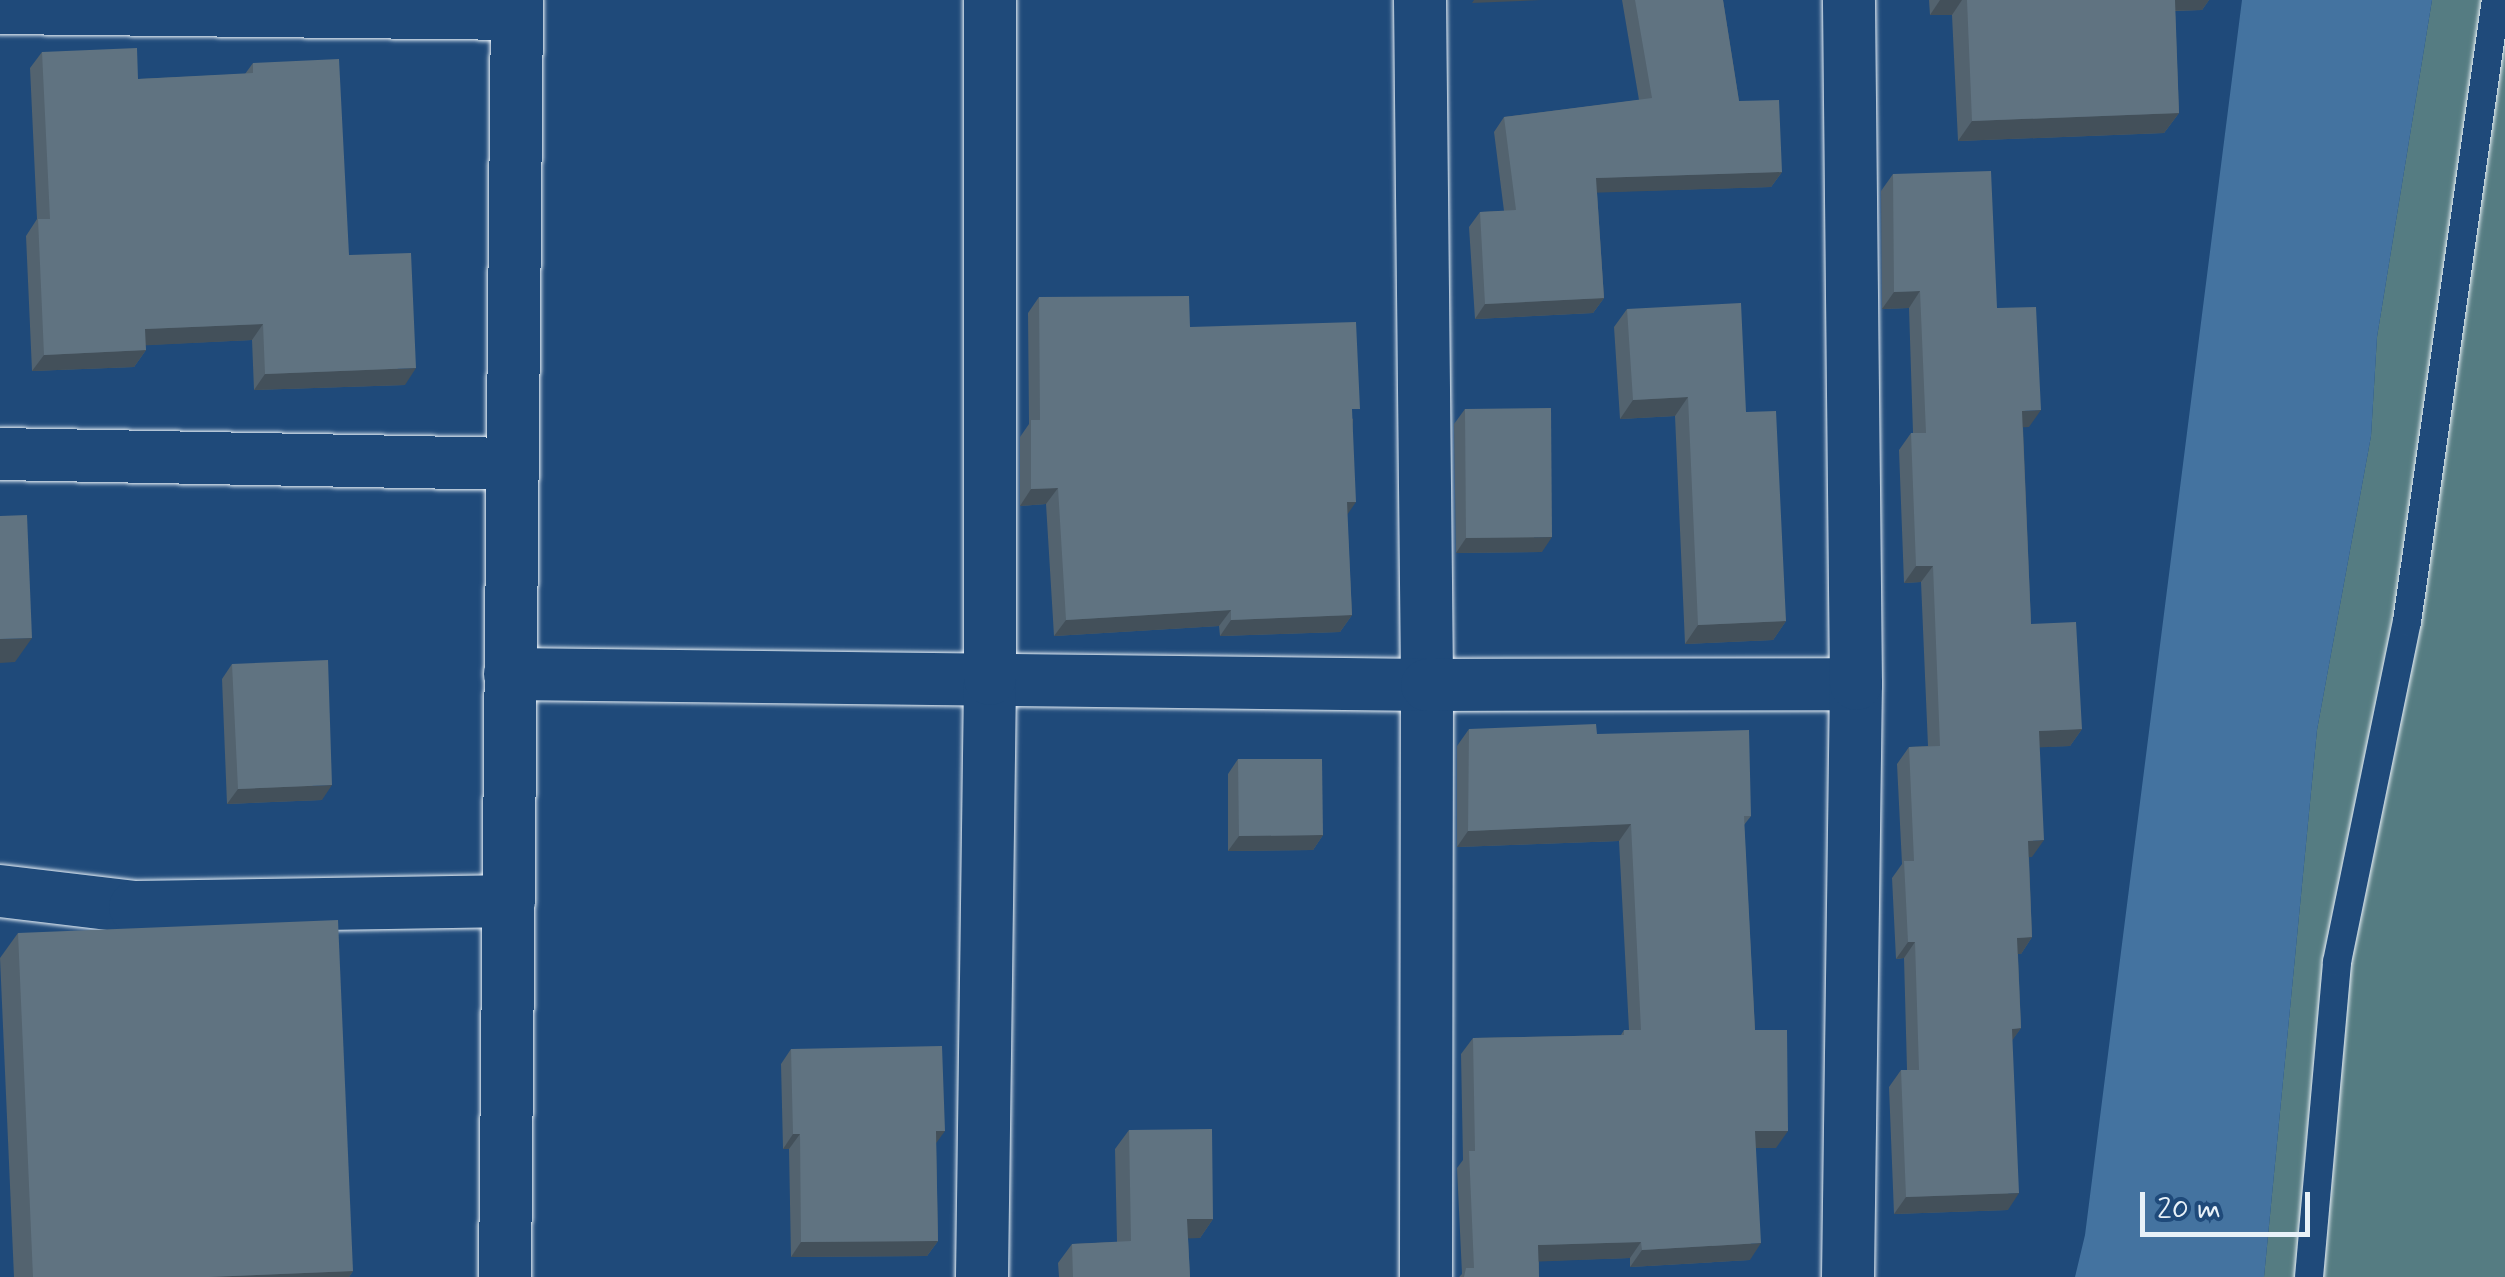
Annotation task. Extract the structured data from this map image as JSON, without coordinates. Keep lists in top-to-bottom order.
{
  "scale_bar": "20 m"
}
